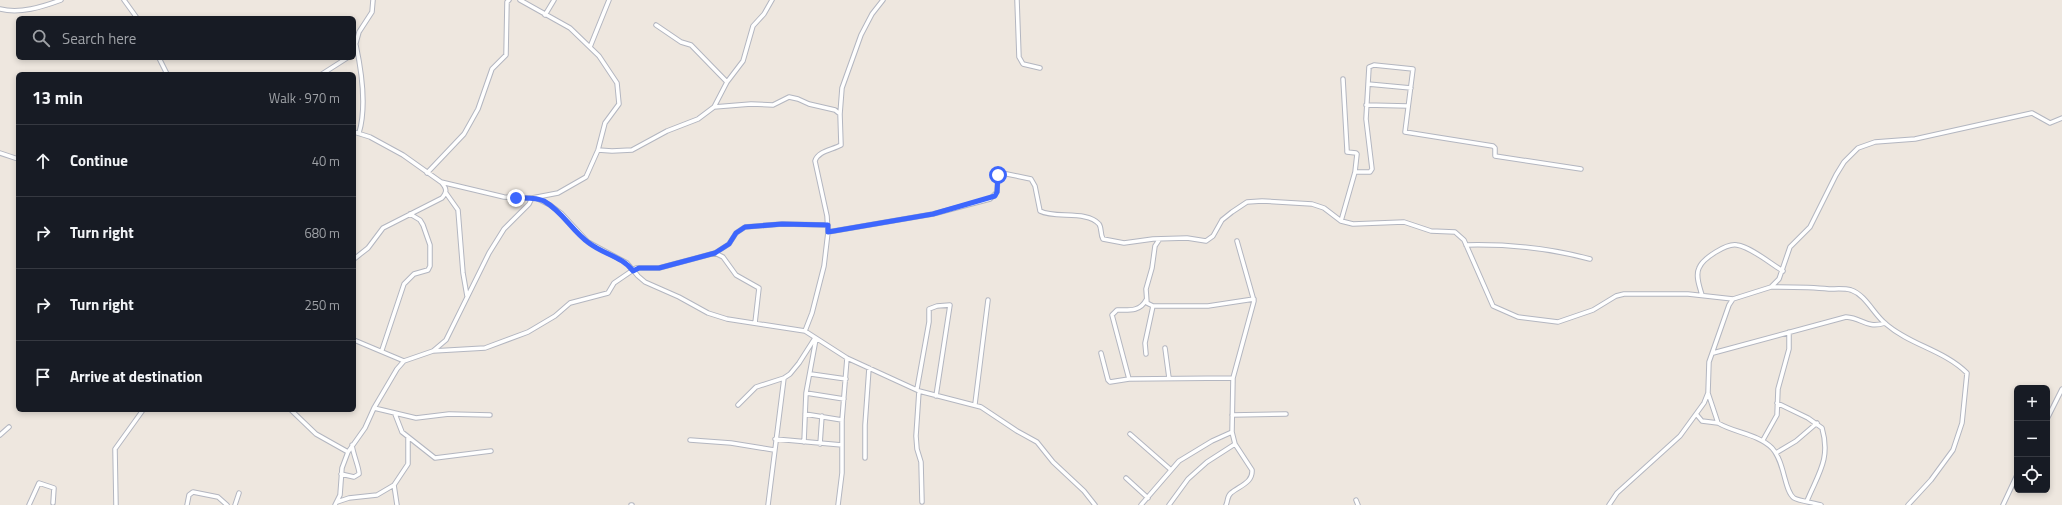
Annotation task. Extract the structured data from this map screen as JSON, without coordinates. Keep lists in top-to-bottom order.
{
  "page": {
    "search": "Search here",
    "heading": ["13 min", "Walk · 970 m"],
    "list": [
      ["Continue", "40 m"],
      ["Turn right", "680 m"],
      ["Turn right", "250 m"],
      "Arrive at destination"
    ],
    "map_buttons": ["+", "−"]
  }
}
